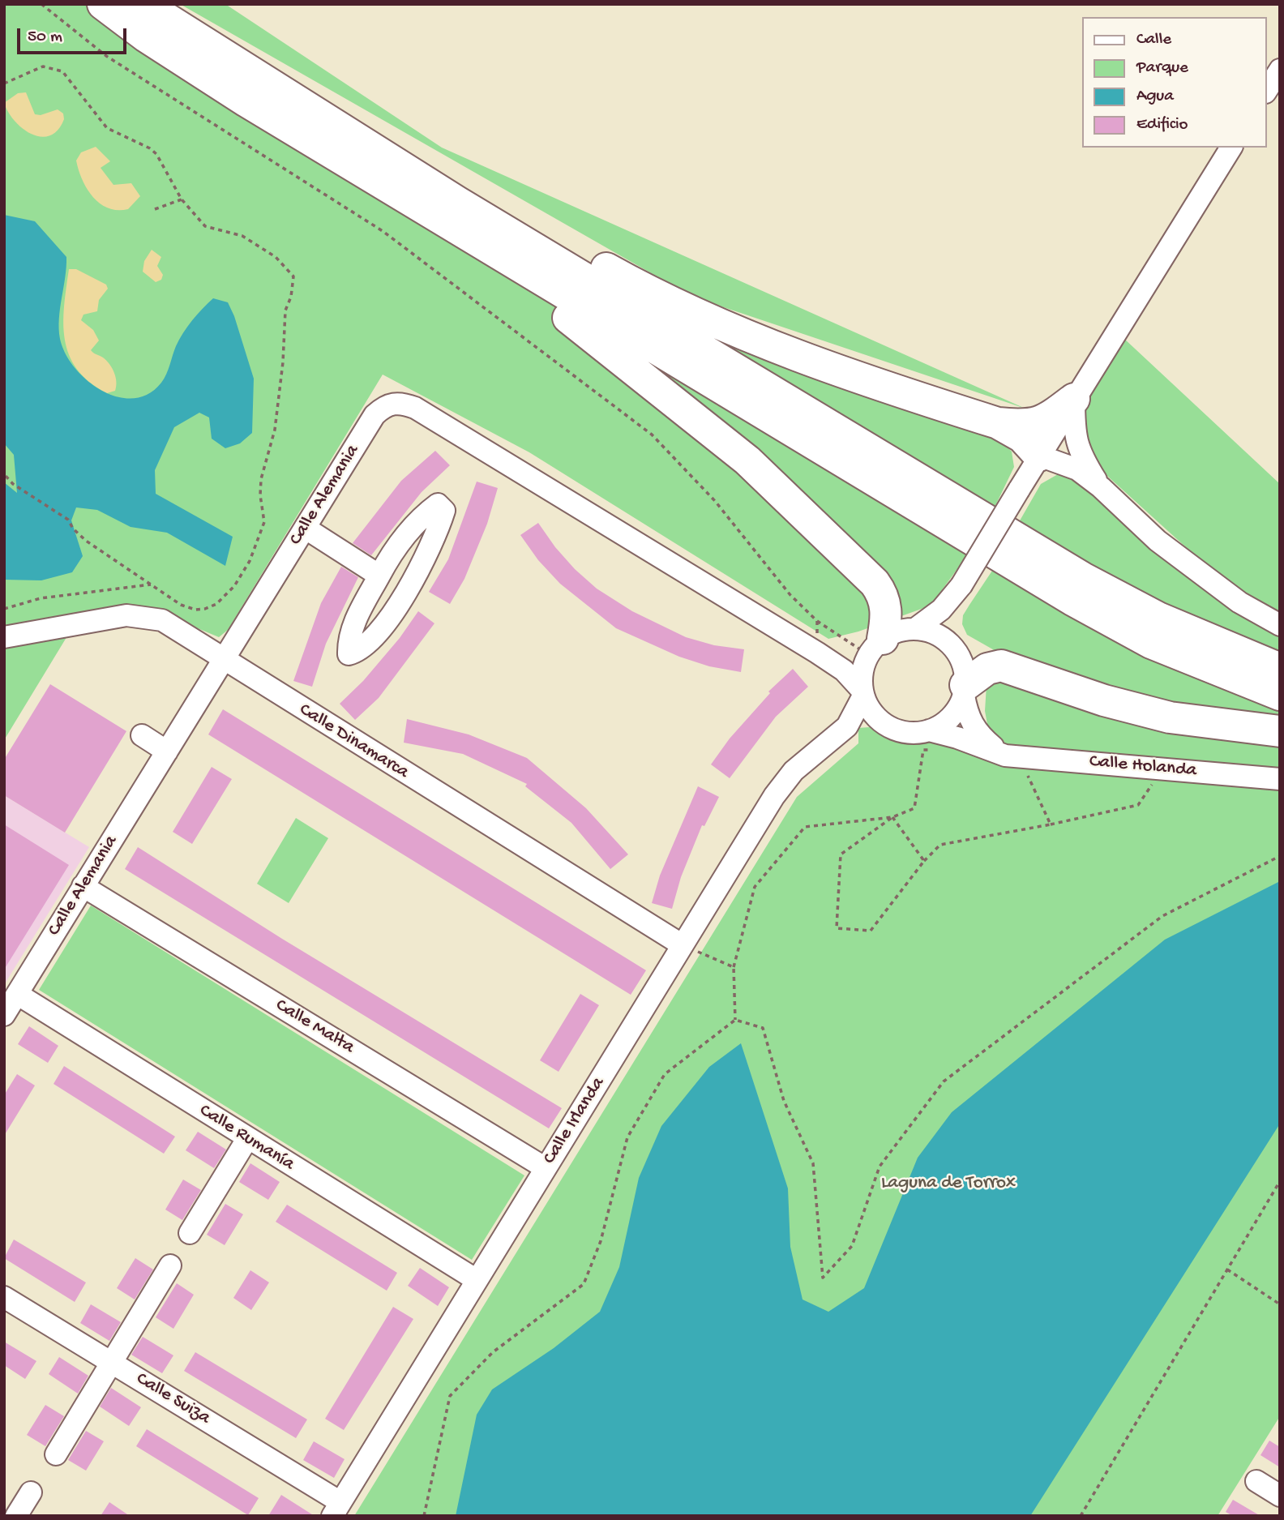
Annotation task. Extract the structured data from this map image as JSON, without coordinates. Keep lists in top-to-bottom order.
{
  "streets": {
    "street": [
      "Calle Alemania",
      "Calle Dinamarca",
      "Calle Holanda",
      "Calle Malta",
      "Calle Irlanda",
      "Calle Rumanía",
      "Calle Suiza"
    ]
  },
  "crossings": [
    ["Calle Alemania", "Calle Dinamarca"],
    ["Calle Alemania", "Calle Holanda"],
    ["Calle Alemania", "Calle Malta"],
    ["Calle Alemania", "Calle Irlanda"],
    ["Calle Alemania", "Calle Rumanía"],
    ["Calle Dinamarca", "Calle Irlanda"],
    ["Calle Holanda", "Calle Irlanda"],
    ["Calle Malta", "Calle Irlanda"],
    ["Calle Irlanda", "Calle Rumanía"],
    ["Calle Irlanda", "Calle Suiza"]
  ],
  "parks": ["Laguna de Torrox"],
  "legend": [
    "Calle",
    "Parque",
    "Agua",
    "Edificio"
  ],
  "scale_bar": "50 m"
}
